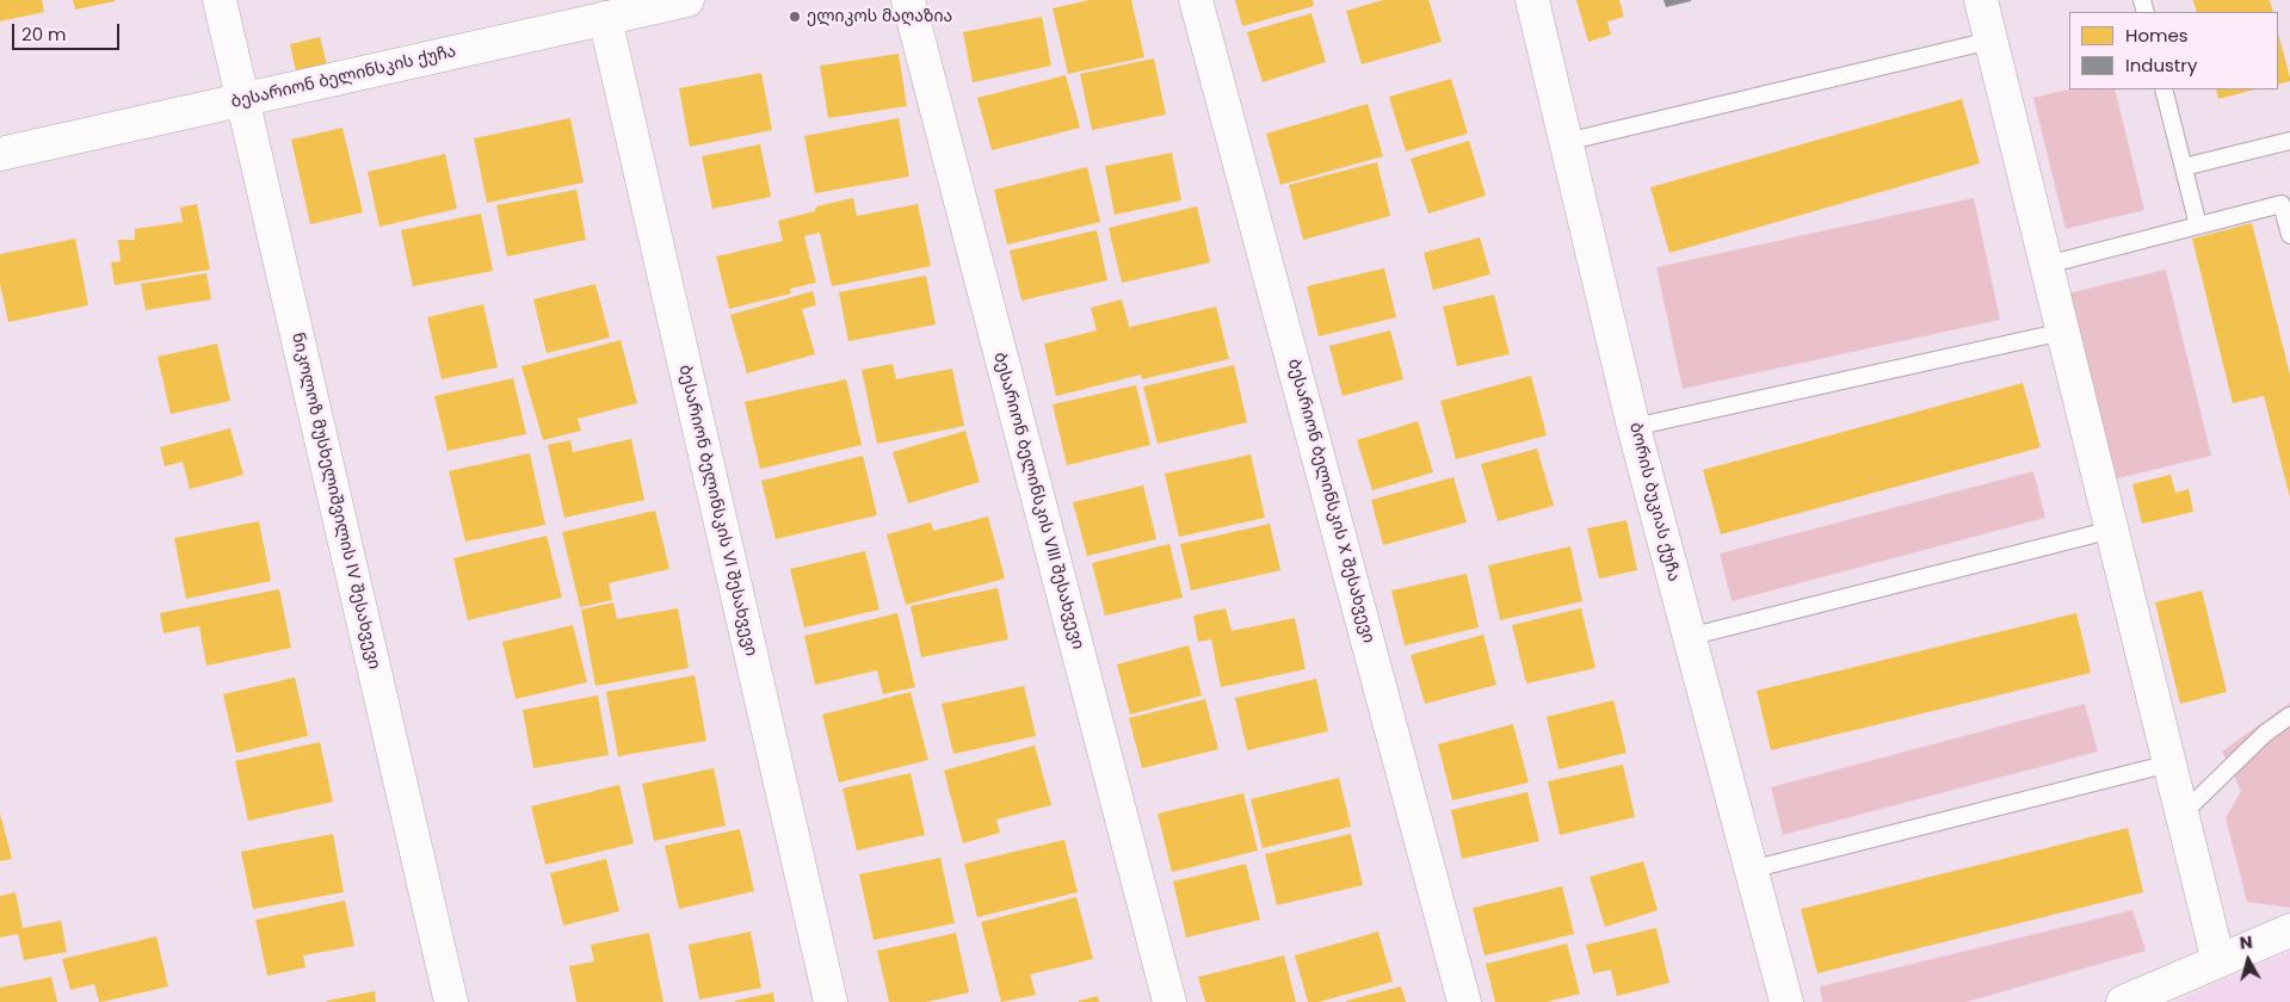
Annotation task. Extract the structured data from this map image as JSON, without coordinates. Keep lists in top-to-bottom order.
{
  "streets": {
    "street": [
      "ბესარიონ ბელინსკის ქუჩა",
      "ნიკოლოზ მუსხელიშვილის IV შესახვევი",
      "ბესარიონ ბელინსკის VIII შესახვევი",
      "ბესარიონ ბელინსკის X შესახვევი",
      "ბორის ბუკიას ქუჩა",
      "ბესარიონ ბელინსკის VI შესახვევი"
    ]
  },
  "crossings": [
    ["ბესარიონ ბელინსკის ქუჩა", "ნიკოლოზ მუსხელიშვილის IV შესახვევი"],
    ["ბესარიონ ბელინსკის ქუჩა", "ბესარიონ ბელინსკის VI შესახვევი"]
  ],
  "places": ["ელიკოს მაღაზია"],
  "legend": ["Homes", "Industry"],
  "scale_bar": "20 m",
  "north": "top"
}
